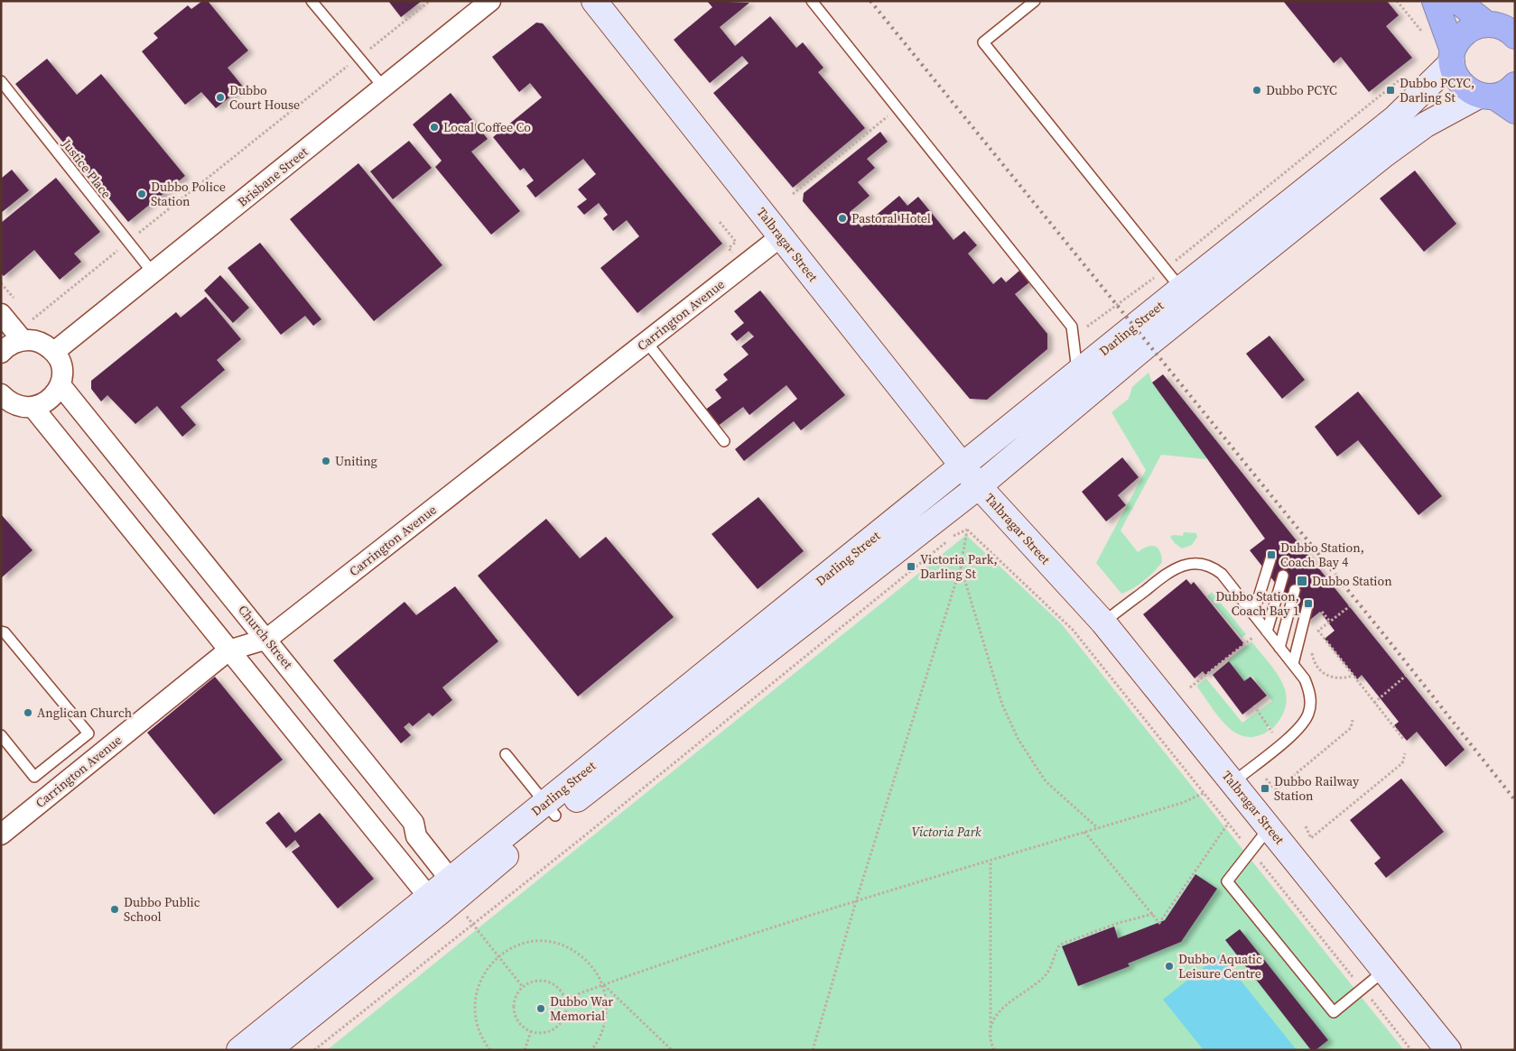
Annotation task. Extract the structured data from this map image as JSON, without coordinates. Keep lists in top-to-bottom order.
{
  "streets": {
    "street": [
      "Brisbane Street",
      "Talbragar Street",
      "Carrington Avenue",
      "Darling Street",
      "Church Street"
    ],
    "lane": ["Justice Place"]
  },
  "crossings": [
    ["Justice Place", "Brisbane Street"],
    ["Talbragar Street", "Carrington Avenue"],
    ["Talbragar Street", "Darling Street"],
    ["Carrington Avenue", "Church Street"],
    ["Darling Street", "Church Street"]
  ],
  "parks": ["Victoria Park"],
  "places": {
    "other": [
      "Dubbo PCYC",
      "Dubbo Court House",
      "Local Coffee Co",
      "Dubbo Police Station",
      "Pastoral Hotel",
      "Uniting",
      "Anglican Church",
      "Dubbo Public School",
      "Dubbo Aquatic Leisure Centre",
      "Dubbo War Memorial"
    ],
    "transit": [
      "Dubbo PCYC, Darling St",
      "Dubbo Station, Coach Bay 4",
      "Victoria Park, Darling St",
      "Dubbo Station",
      "Dubbo Station, Coach Bay 1",
      "Dubbo Railway Station"
    ]
  }
}
